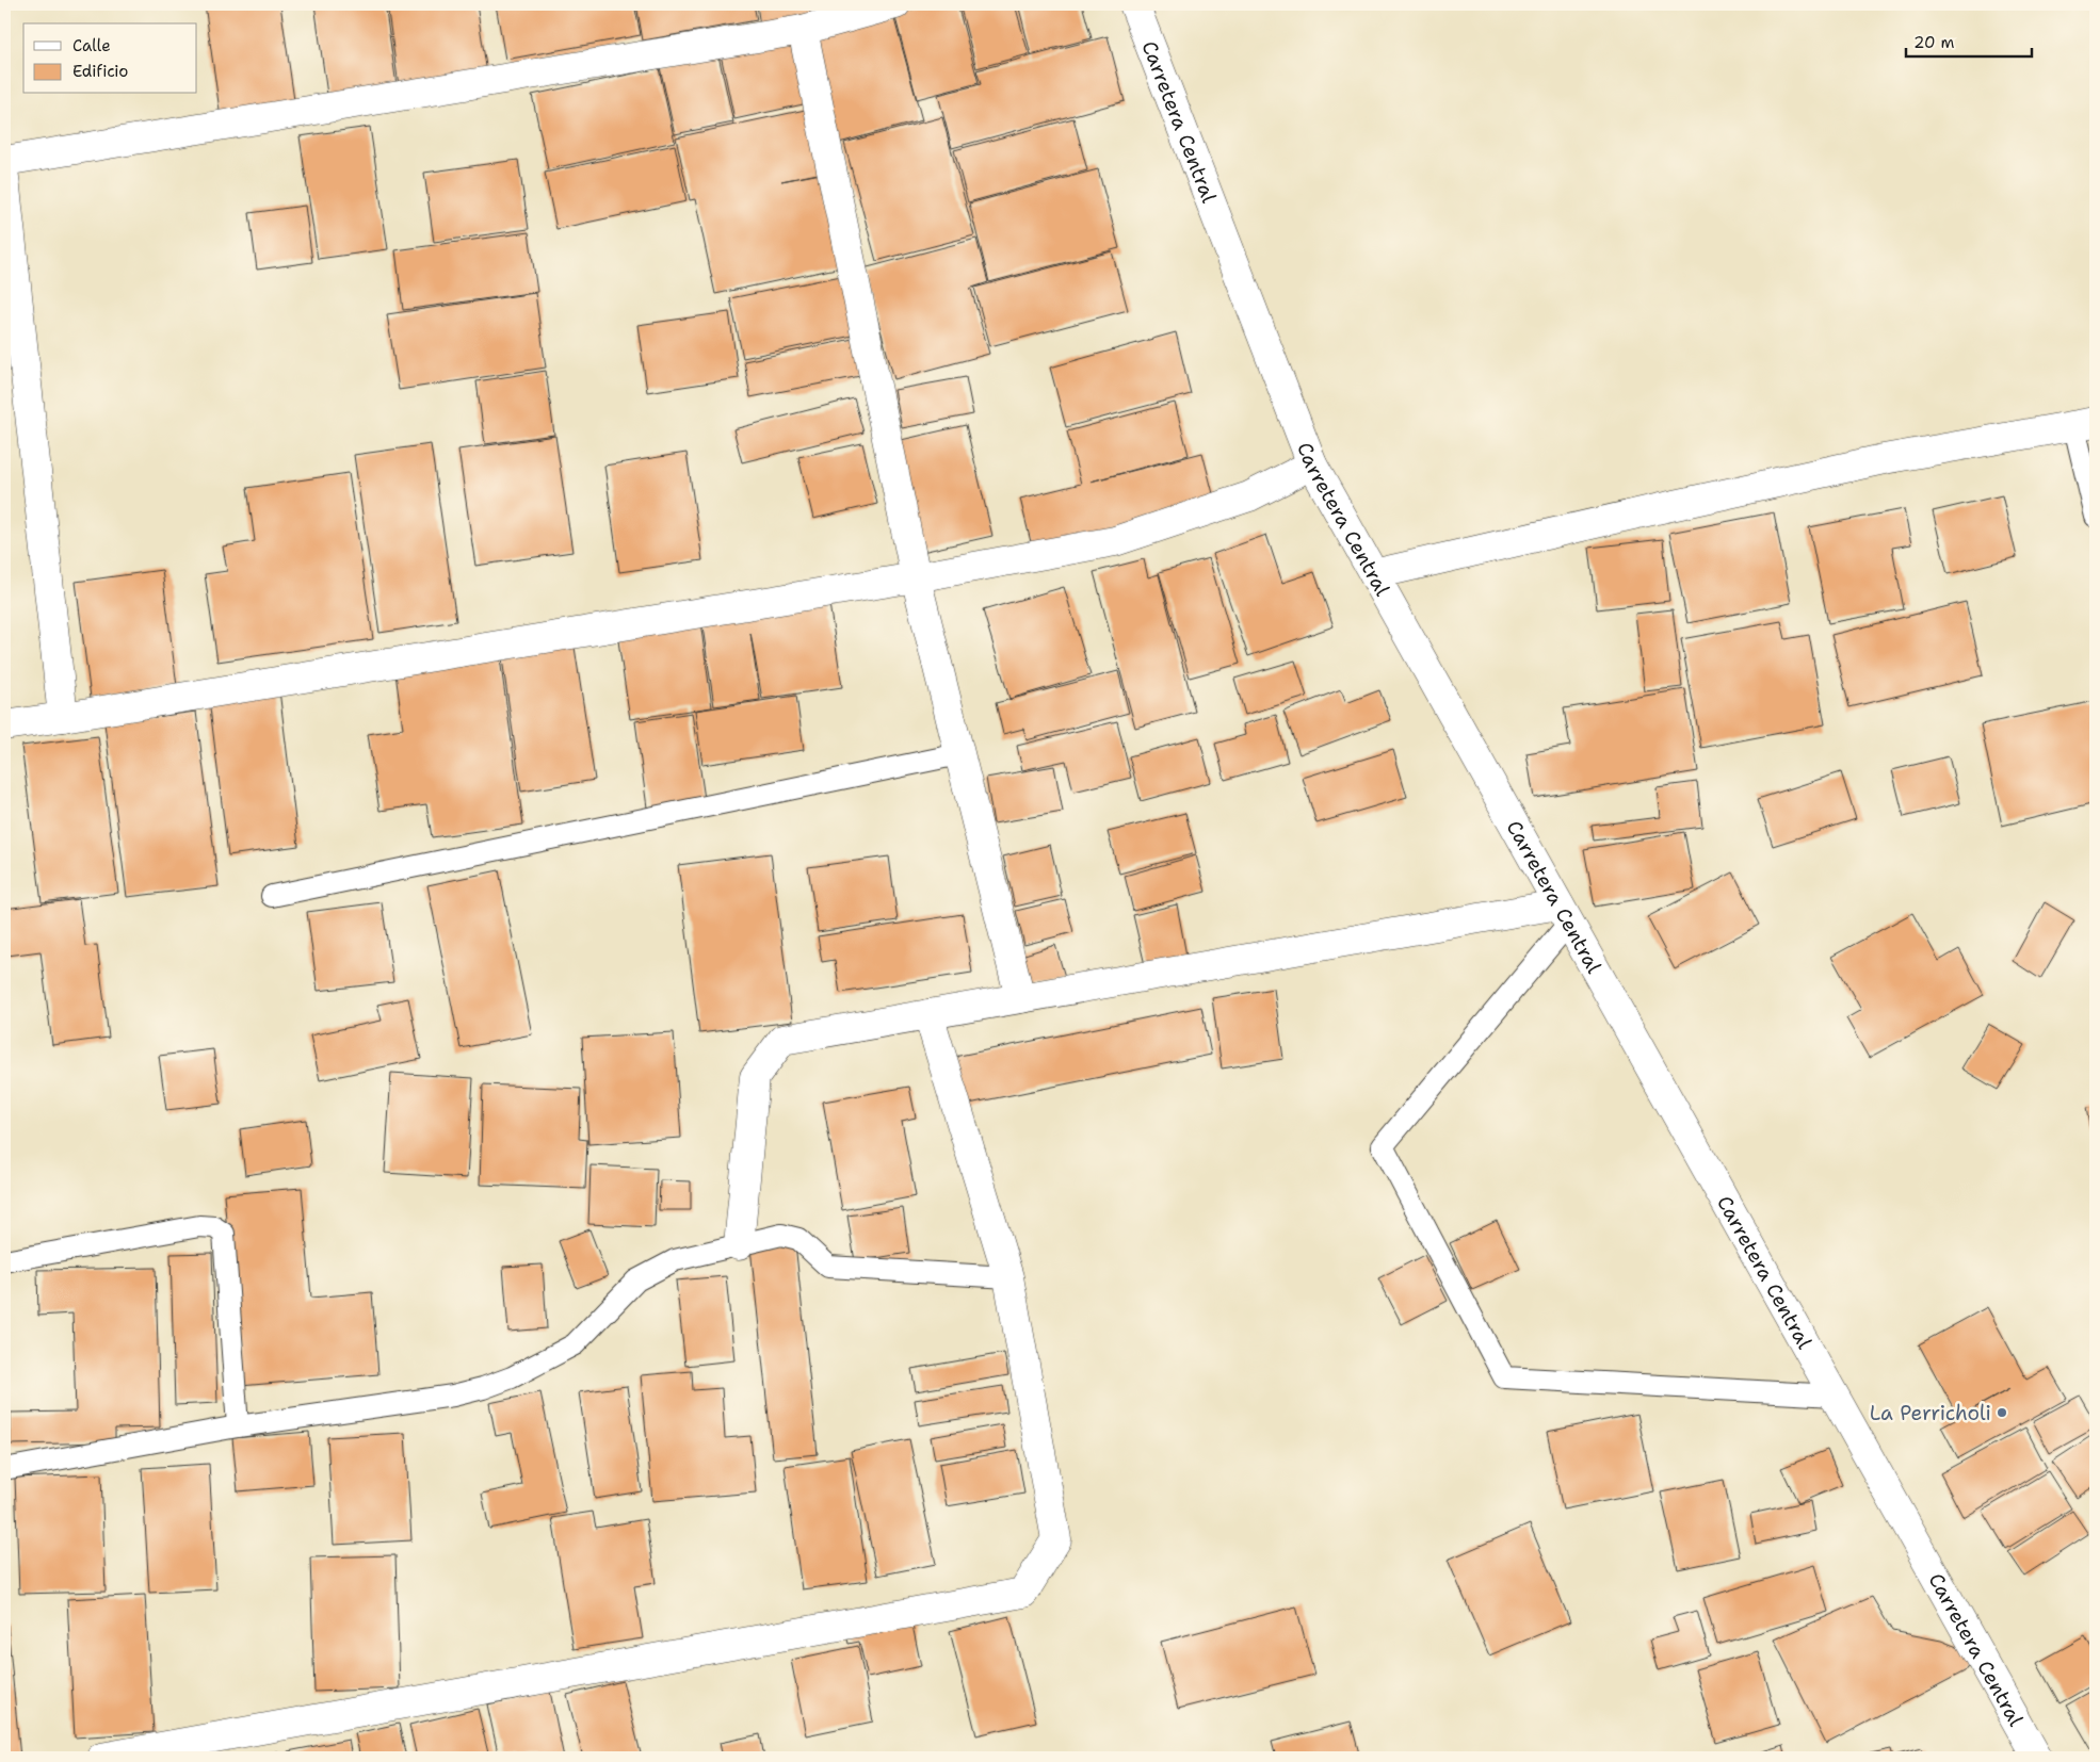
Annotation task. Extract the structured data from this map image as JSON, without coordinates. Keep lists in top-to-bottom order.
{
  "streets": {
    "main road": ["Carretera Central"]
  },
  "places": ["La Perricholi"],
  "legend": ["Calle", "Edificio"],
  "scale_bar": "20 m"
}
